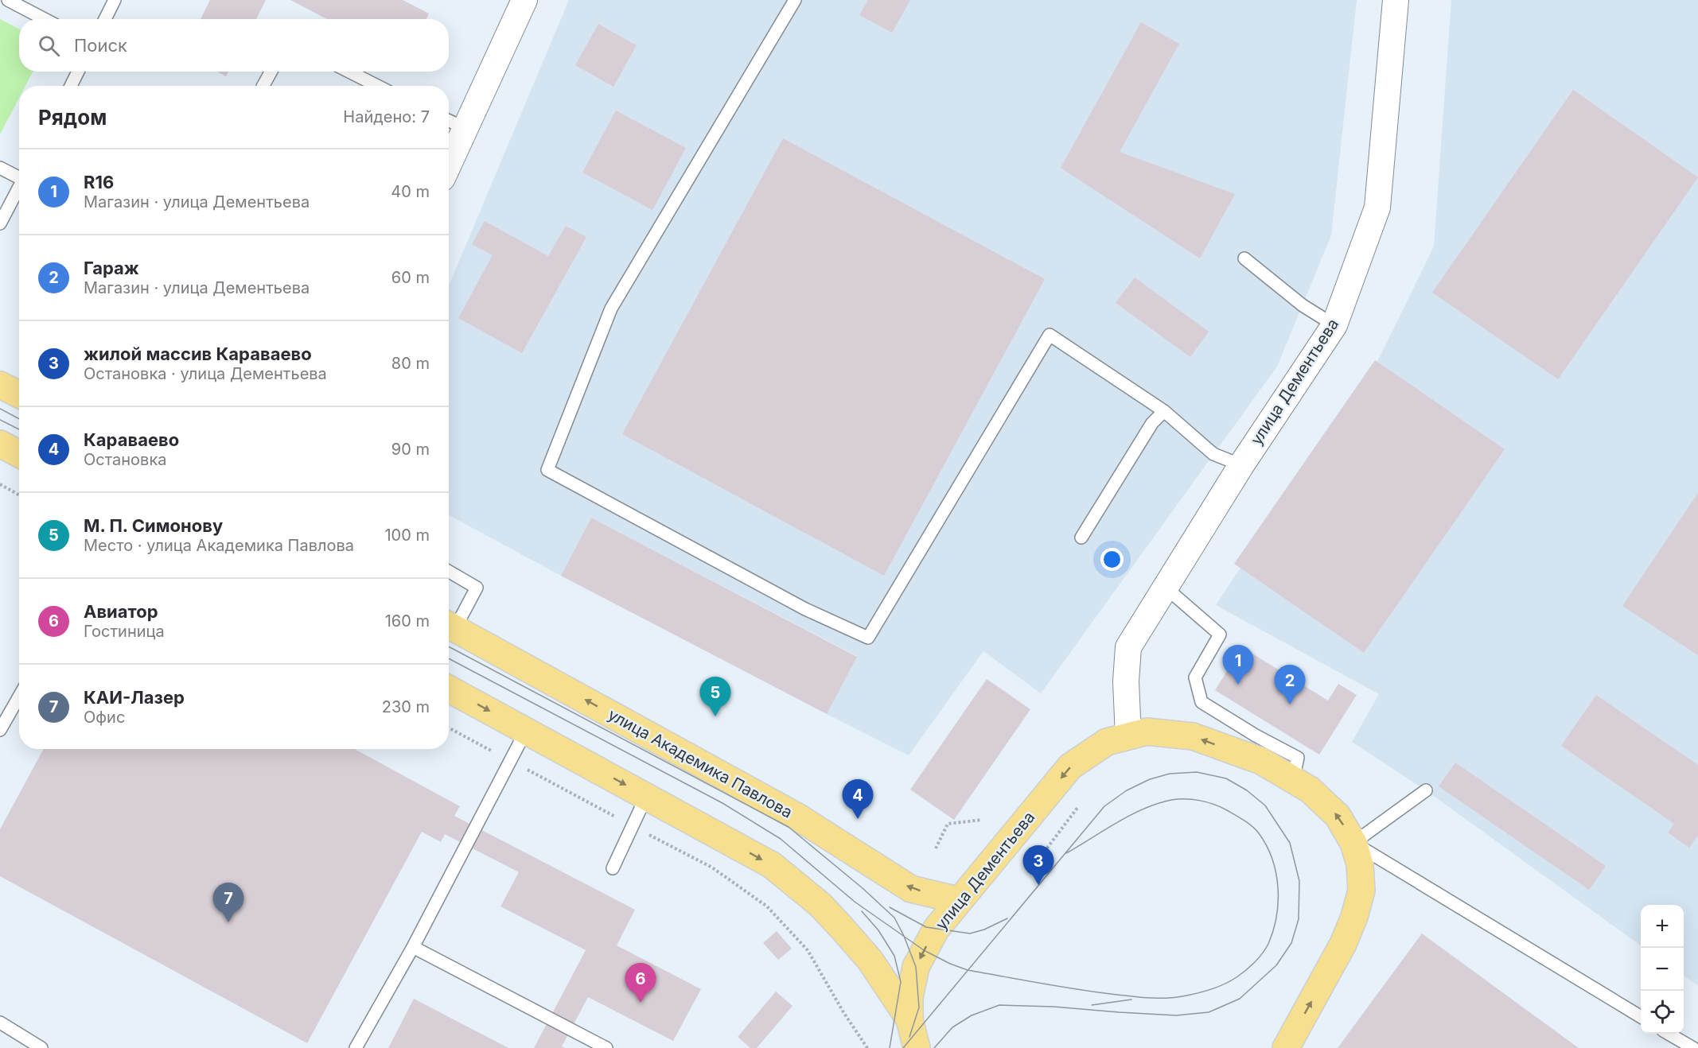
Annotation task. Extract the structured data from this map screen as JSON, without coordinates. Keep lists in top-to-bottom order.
{
  "streets": {
    "main road": ["улица Дементьева", "улица Академика Павлова"]
  },
  "crossings": [
    ["улица Дементьева", "улица Академика Павлова"]
  ],
  "page": {
    "search": "Поиск",
    "heading": ["Рядом", "Найдено: 7"],
    "list": [
      {
        "mark": "1",
        "name": "R16",
        "note": "Магазин · улица Дементьева",
        "value": "40 m"
      },
      {
        "mark": "2",
        "name": "Гараж",
        "note": "Магазин · улица Дементьева",
        "value": "60 m"
      },
      {
        "mark": "3",
        "name": "жилой массив Караваево",
        "note": "Остановка · улица Дементьева",
        "value": "80 m"
      },
      {
        "mark": "4",
        "name": "Караваево",
        "note": "Остановка",
        "value": "90 m"
      },
      {
        "mark": "5",
        "name": "М. П. Симонову",
        "note": "Место · улица Академика Павлова",
        "value": "100 m"
      },
      {
        "mark": "6",
        "name": "Авиатор",
        "note": "Гостиница",
        "value": "160 m"
      },
      {
        "mark": "7",
        "name": "КАИ-Лазер",
        "note": "Офис",
        "value": "230 m"
      }
    ],
    "pins": [
      "1",
      "2",
      "5",
      "4",
      "3",
      "7",
      "6"
    ],
    "map_buttons": ["+", "−"]
  }
}
